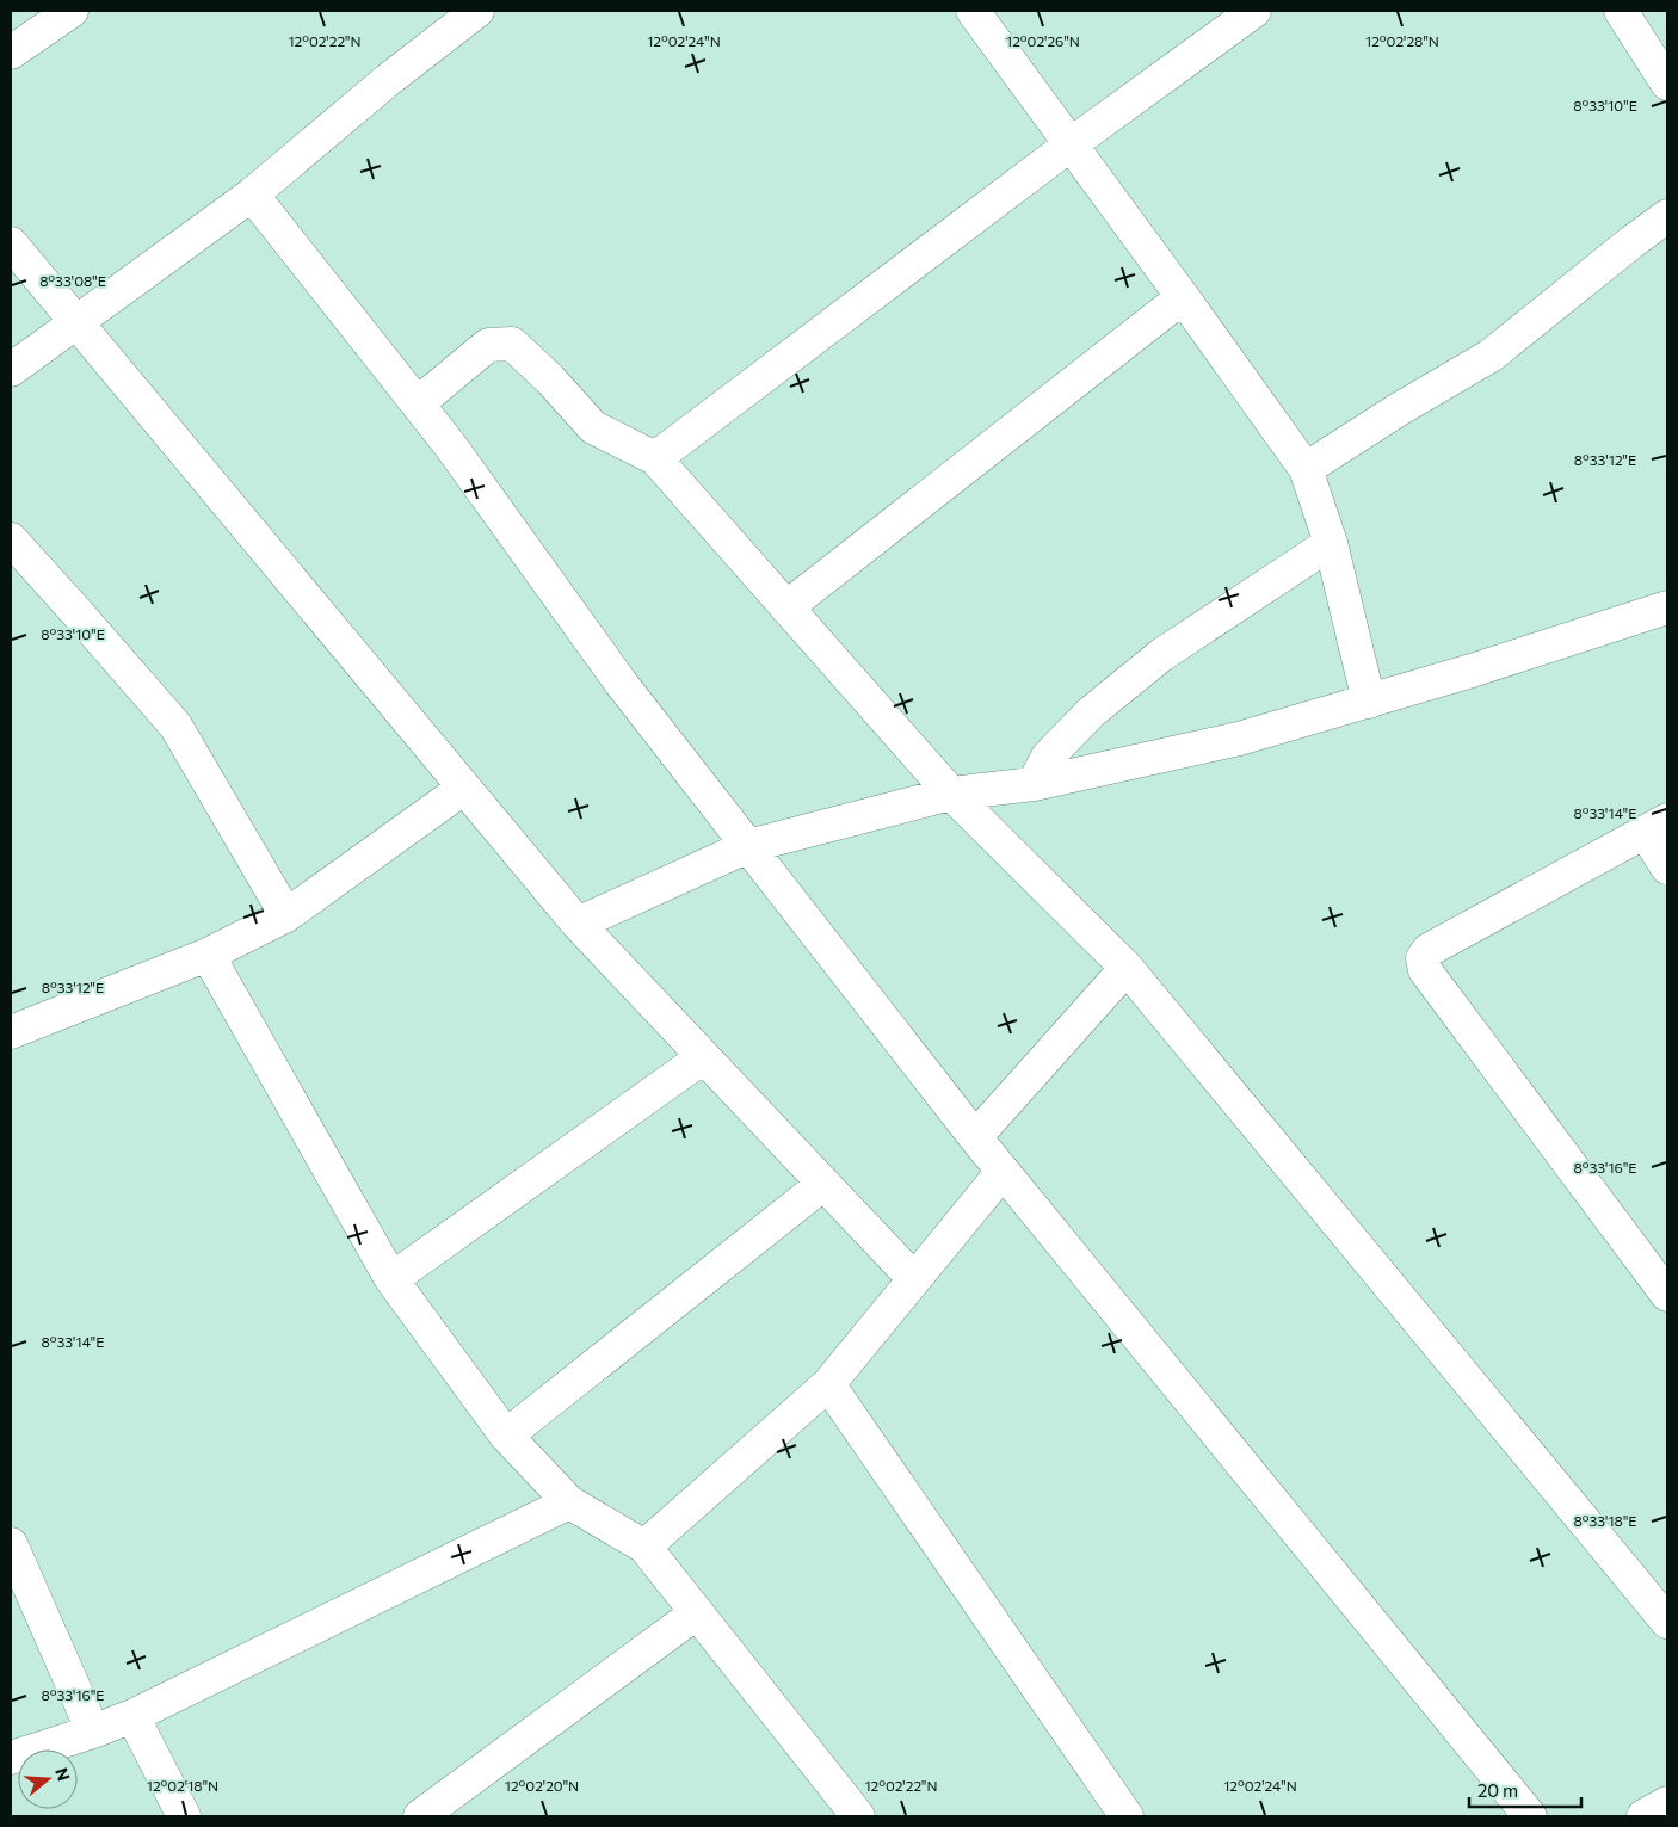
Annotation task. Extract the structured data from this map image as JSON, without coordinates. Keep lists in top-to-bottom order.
{
  "scale_bar": "20 m",
  "north": "right",
  "coordinates": [
    "12°02'22\"N",
    "12°02'24\"N",
    "12°02'26\"N",
    "12°02'28\"N",
    "8°33'10\"E",
    "8°33'08\"E",
    "8°33'12\"E",
    "8°33'14\"E",
    "8°33'16\"E",
    "8°33'18\"E",
    "12°02'18\"N",
    "12°02'20\"N"
  ]
}
